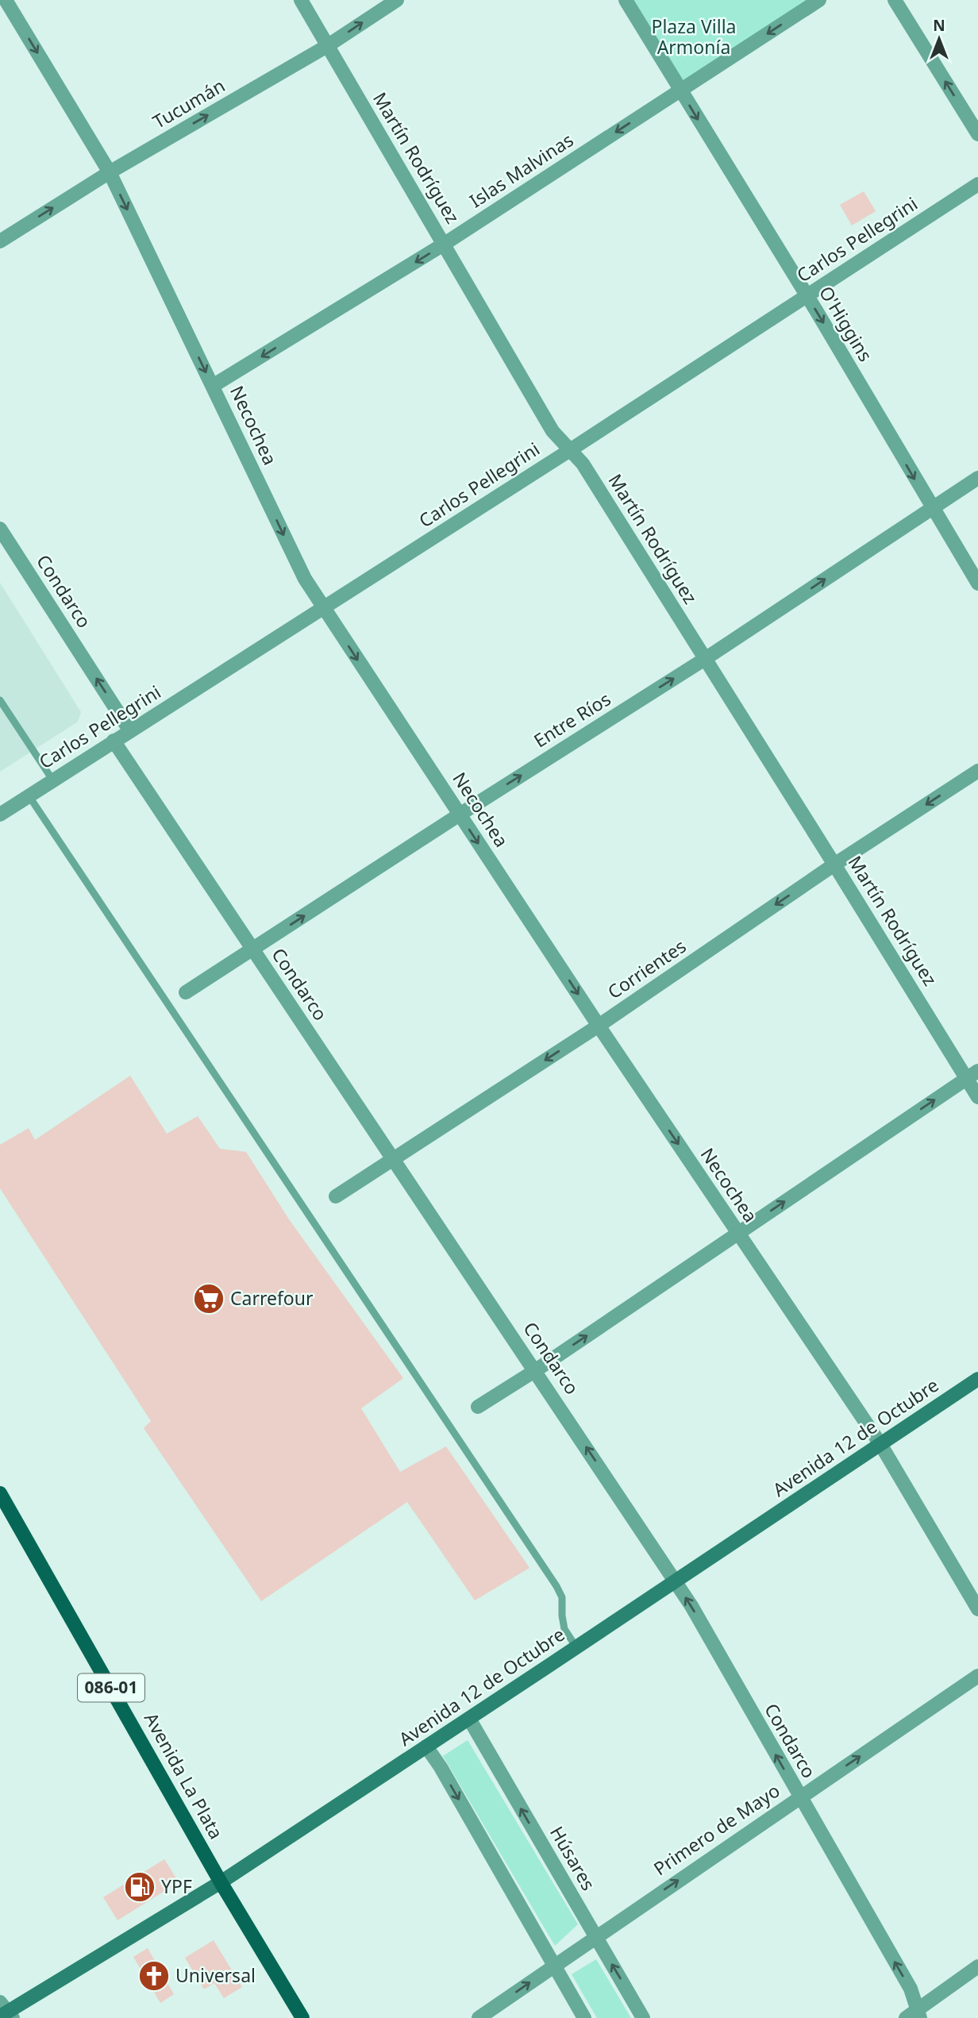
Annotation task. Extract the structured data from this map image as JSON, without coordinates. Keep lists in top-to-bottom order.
{
  "streets": {
    "main road": ["Avenida 12 de Octubre", "086-01", "Avenida La Plata"],
    "street": [
      "Tucumán",
      "Martín Rodríguez",
      "Islas Malvinas",
      "Carlos Pellegrini",
      "O'Higgins",
      "Necochea",
      "Condarco",
      "Entre Ríos",
      "Corrientes",
      "Primero de Mayo",
      "Húsares"
    ]
  },
  "crossings": [
    ["Tucumán", "Martín Rodríguez"],
    ["Tucumán", "Necochea"],
    ["Martín Rodríguez", "Islas Malvinas"],
    ["Martín Rodríguez", "Carlos Pellegrini"],
    ["Martín Rodríguez", "Entre Ríos"],
    ["Martín Rodríguez", "Corrientes"],
    ["Islas Malvinas", "O'Higgins"],
    ["Islas Malvinas", "Necochea"],
    ["Carlos Pellegrini", "O'Higgins"],
    ["Carlos Pellegrini", "Necochea"],
    ["Carlos Pellegrini", "Condarco"],
    ["O'Higgins", "Entre Ríos"],
    ["Necochea", "Entre Ríos"],
    ["Necochea", "Corrientes"],
    ["Necochea", "Avenida 12 de Octubre"],
    ["Condarco", "Entre Ríos"],
    ["Condarco", "Corrientes"],
    ["Condarco", "Avenida 12 de Octubre"],
    ["Condarco", "Primero de Mayo"],
    ["Avenida 12 de Octubre", "Avenida La Plata"],
    ["Avenida 12 de Octubre", "Húsares"],
    ["Primero de Mayo", "Húsares"]
  ],
  "one_way": [
    "Tucumán",
    "Islas Malvinas",
    "O'Higgins",
    "Necochea",
    "Condarco",
    "Entre Ríos",
    "Corrientes",
    "Primero de Mayo"
  ],
  "parks": ["Plaza Villa Armonía"],
  "places": {
    "supermarket": ["Carrefour"],
    "fuel station": ["YPF"],
    "church": ["Universal"]
  },
  "north": "top"
}
